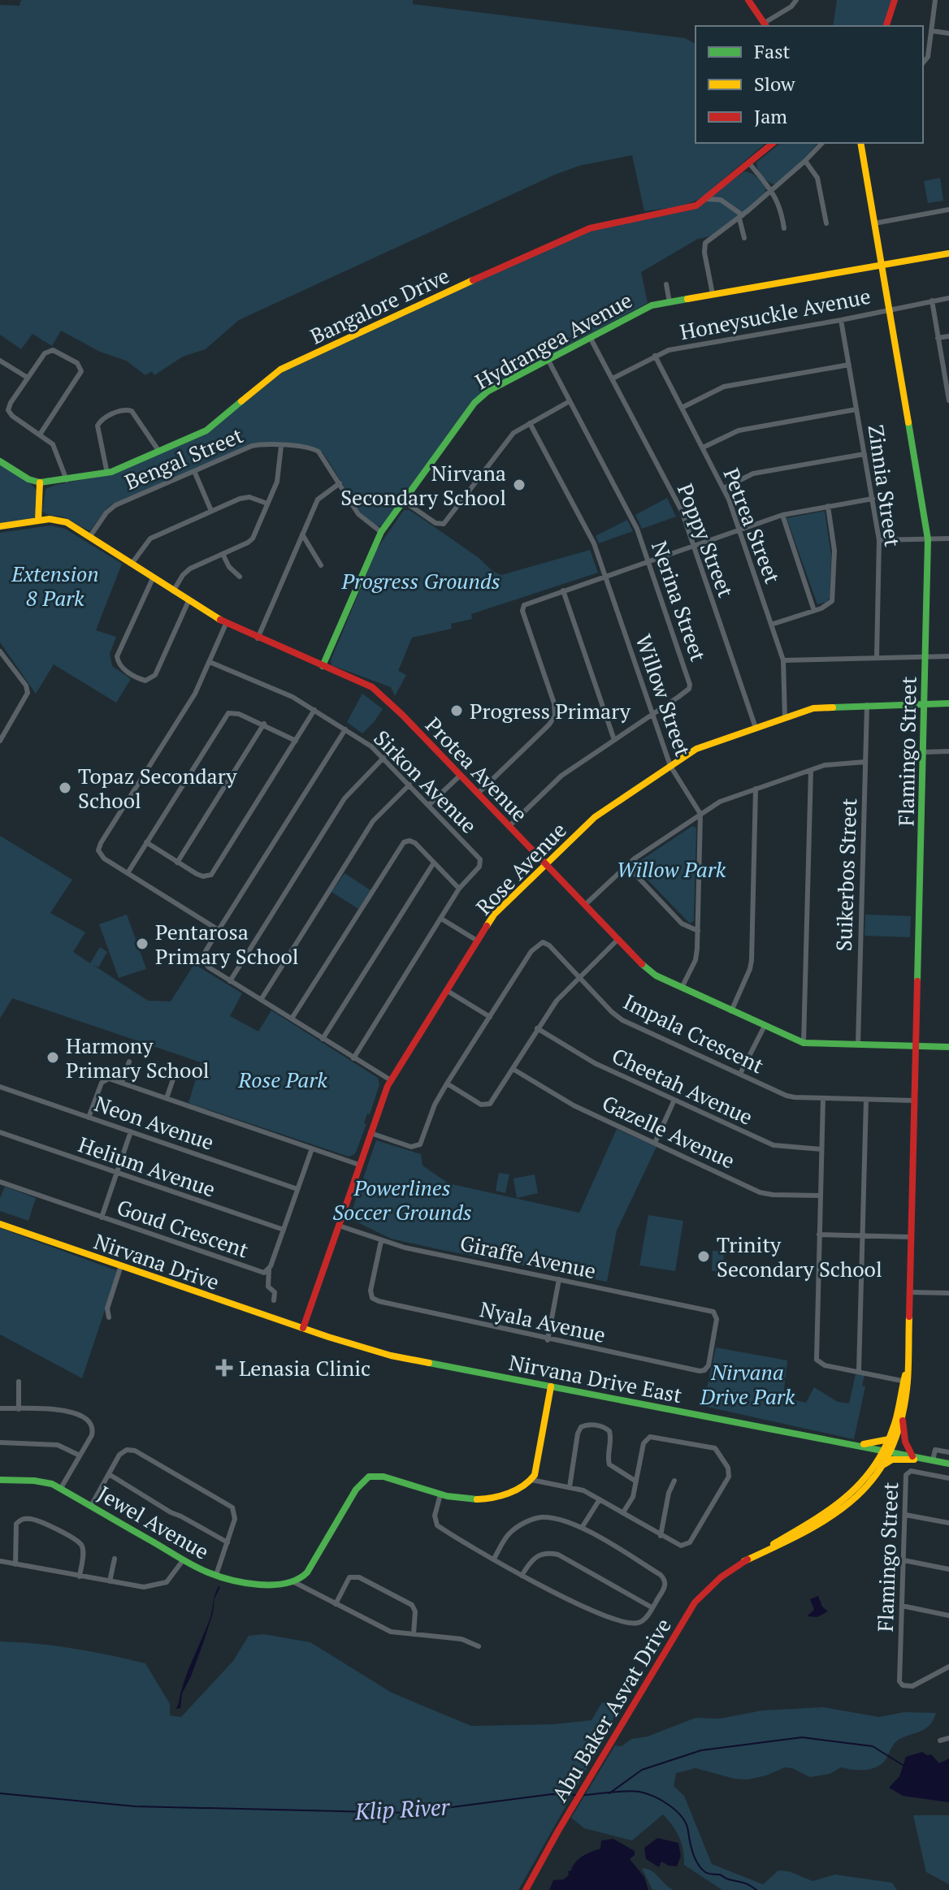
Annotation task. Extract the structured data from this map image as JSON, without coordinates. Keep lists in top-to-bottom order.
{
  "streets": {
    "street": [
      "Bangalore Drive",
      "Honeysuckle Avenue",
      "Hydrangea Avenue",
      "Bengal Street",
      "Zinnia Street",
      "Petrea Street",
      "Poppy Street",
      "Nerina Street",
      "Willow Street",
      "Flamingo Street",
      "Protea Avenue",
      "Sirkon Avenue",
      "Rose Avenue",
      "Suikerbos Street",
      "Impala Crescent",
      "Cheetah Avenue",
      "Neon Avenue",
      "Gazelle Avenue",
      "Helium Avenue",
      "Goud Crescent",
      "Giraffe Avenue",
      "Nirvana Drive",
      "Nyala Avenue",
      "Nirvana Drive East",
      "Jewel Avenue",
      "Abu Baker Asvat Drive"
    ]
  },
  "crossings": [
    ["Honeysuckle Avenue", "Zinnia Street"],
    ["Honeysuckle Avenue", "Petrea Street"],
    ["Honeysuckle Avenue", "Poppy Street"],
    ["Honeysuckle Avenue", "Flamingo Street"],
    ["Hydrangea Avenue", "Bengal Street"],
    ["Hydrangea Avenue", "Poppy Street"],
    ["Hydrangea Avenue", "Nerina Street"],
    ["Hydrangea Avenue", "Flamingo Street"],
    ["Hydrangea Avenue", "Protea Avenue"],
    ["Bengal Street", "Protea Avenue"],
    ["Petrea Street", "Rose Avenue"],
    ["Poppy Street", "Rose Avenue"],
    ["Nerina Street", "Willow Street"],
    ["Nerina Street", "Protea Avenue"],
    ["Willow Street", "Rose Avenue"],
    ["Flamingo Street", "Protea Avenue"],
    ["Flamingo Street", "Rose Avenue"],
    ["Flamingo Street", "Impala Crescent"],
    ["Flamingo Street", "Nirvana Drive East"],
    ["Flamingo Street", "Abu Baker Asvat Drive"],
    ["Protea Avenue", "Rose Avenue"],
    ["Protea Avenue", "Suikerbos Street"],
    ["Rose Avenue", "Suikerbos Street"],
    ["Rose Avenue", "Impala Crescent"],
    ["Rose Avenue", "Giraffe Avenue"],
    ["Rose Avenue", "Nirvana Drive"],
    ["Rose Avenue", "Nirvana Drive East"],
    ["Neon Avenue", "Goud Crescent"],
    ["Helium Avenue", "Goud Crescent"],
    ["Giraffe Avenue", "Nyala Avenue"],
    ["Nirvana Drive", "Nirvana Drive East"],
    ["Nirvana Drive East", "Abu Baker Asvat Drive"]
  ],
  "water": ["Klip River"],
  "parks": [
    "Extension 8 Park",
    "Progress Grounds",
    "Willow Park",
    "Rose Park",
    "Powerlines Soccer Grounds",
    "Nirvana Drive Park"
  ],
  "places": {
    "other": [
      "Nirvana Secondary School",
      "Progress Primary",
      "Topaz Secondary School",
      "Pentarosa Primary School",
      "Harmony Primary School",
      "Trinity Secondary School"
    ],
    "health": ["Lenasia Clinic"]
  },
  "legend": ["Fast", "Slow", "Jam"]
}
